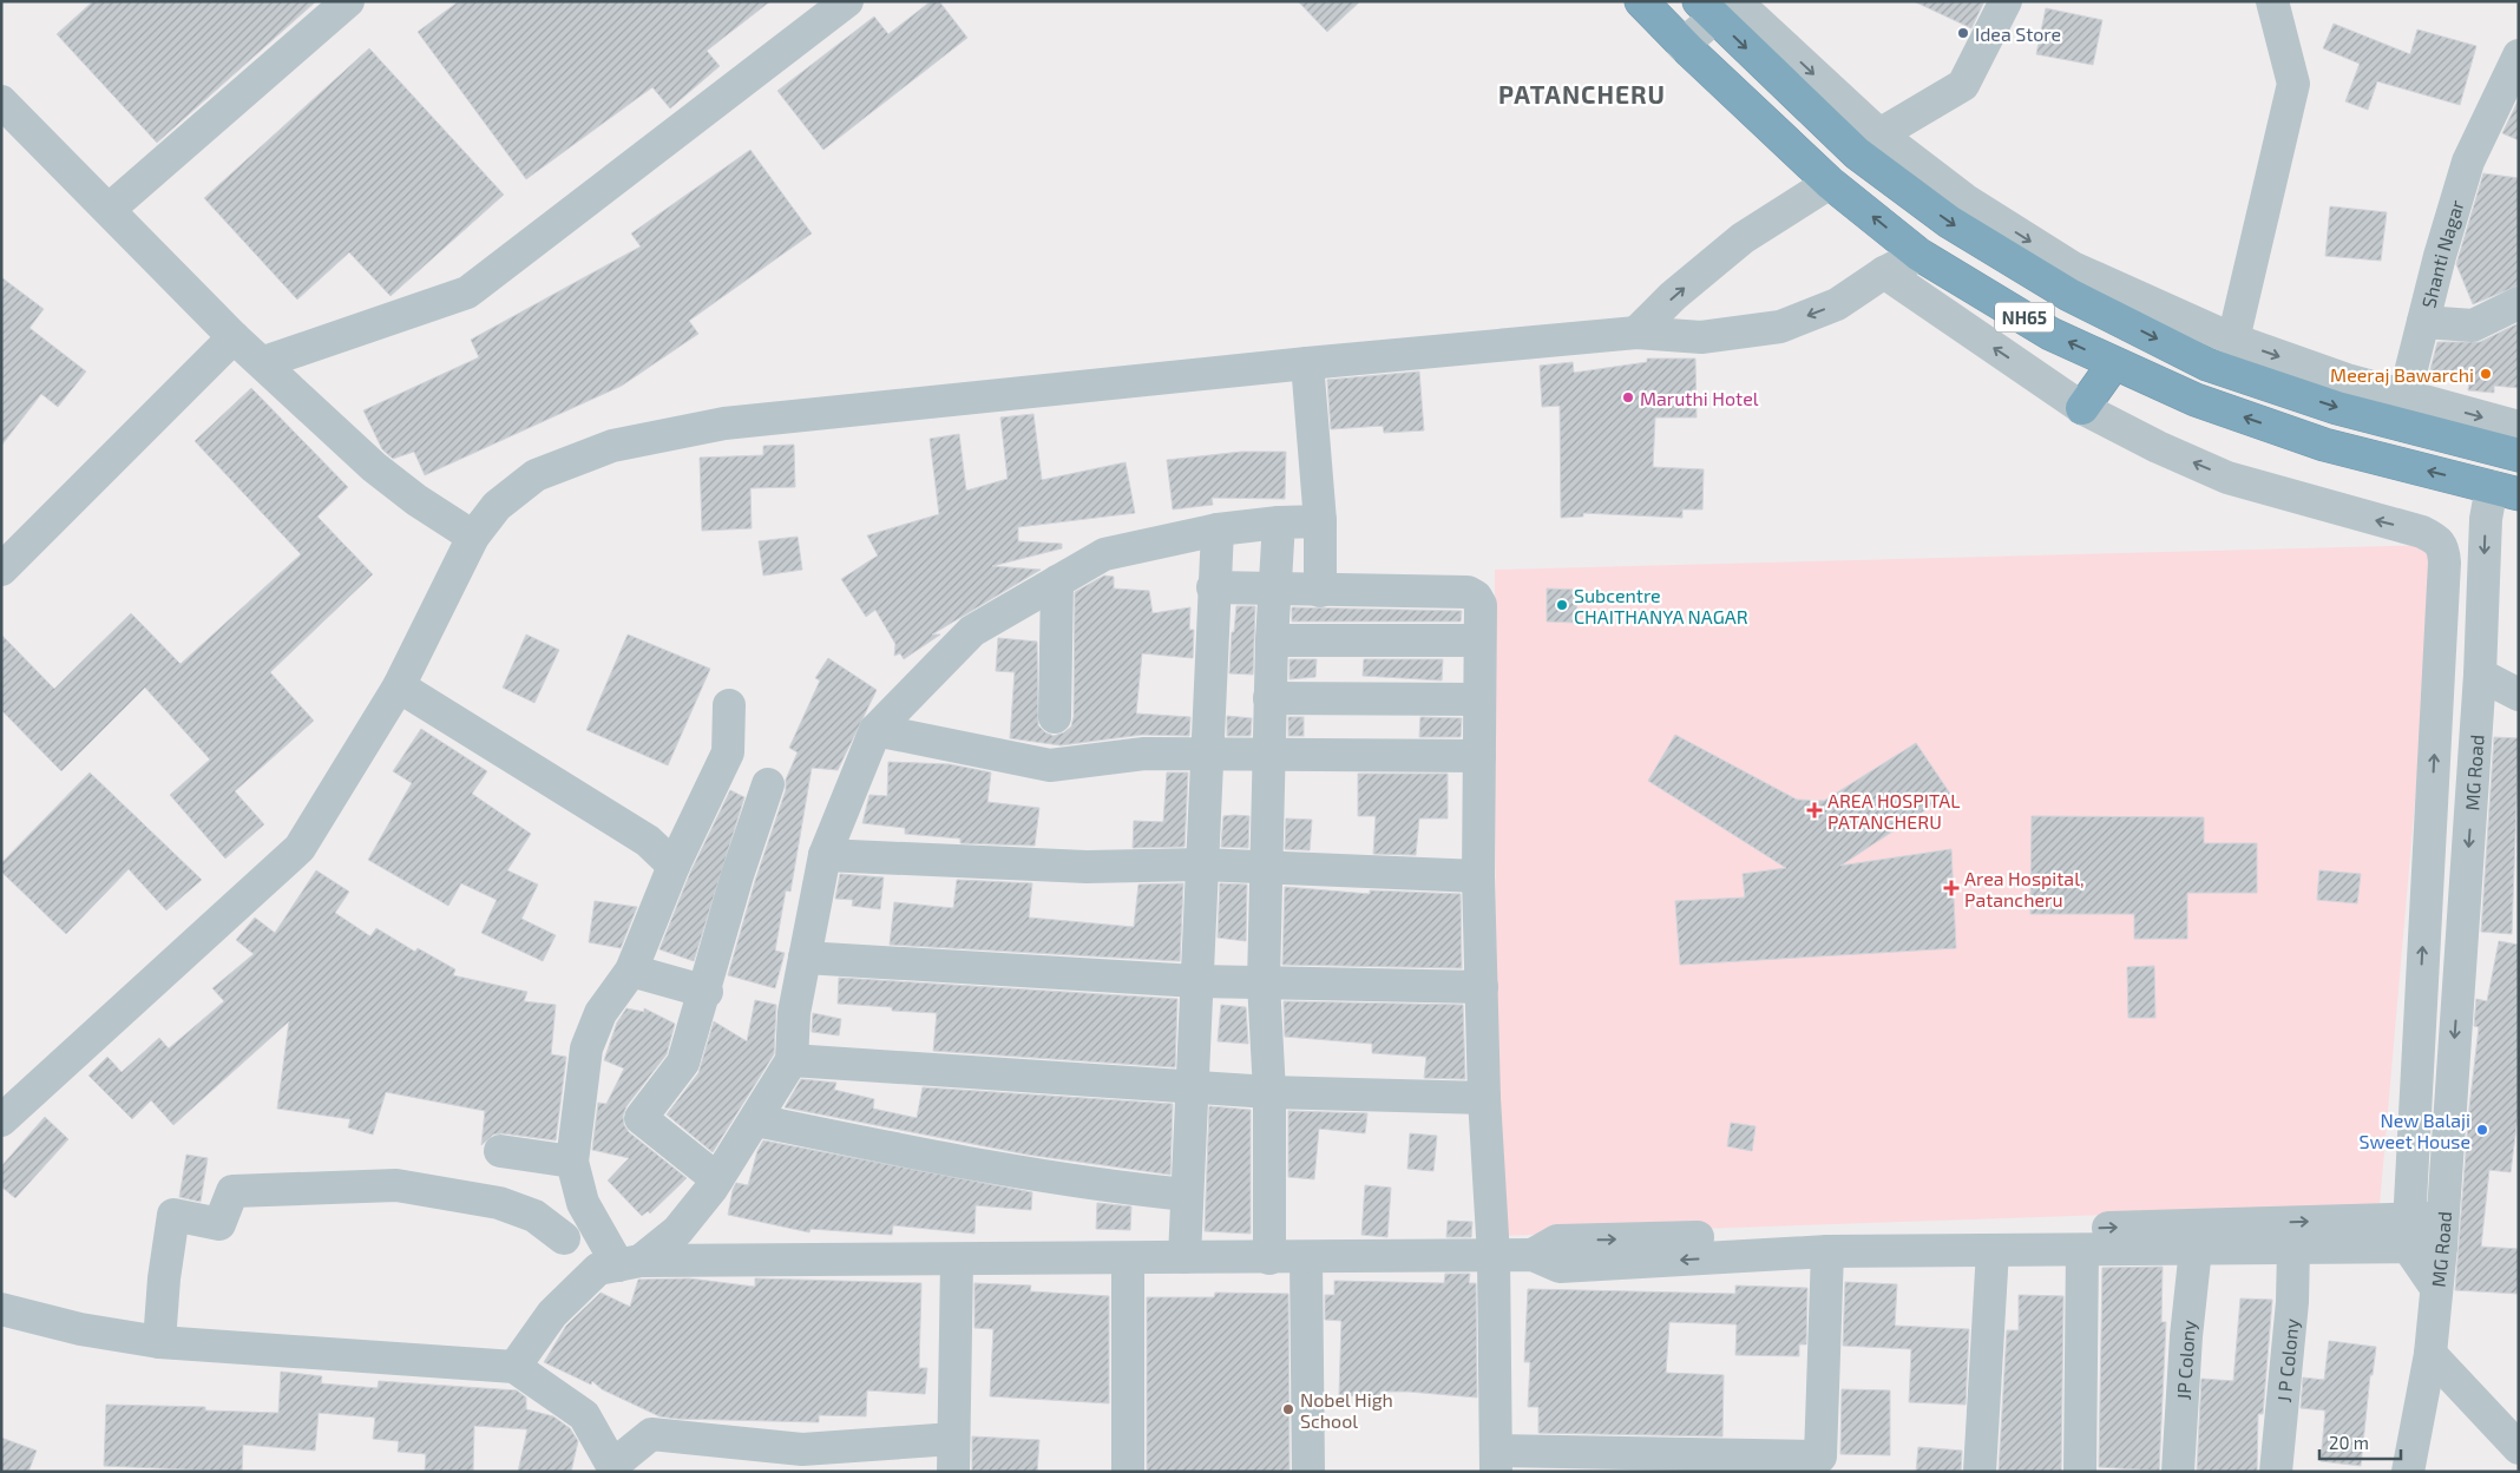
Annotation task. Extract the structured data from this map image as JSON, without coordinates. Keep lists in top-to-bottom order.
{
  "streets": {
    "highway": ["NH65"],
    "street": [
      "Shanti Nagar",
      "MG Road",
      "JP Colony",
      "J P Colony"
    ]
  },
  "crossings": [
    ["NH65", "MG Road"]
  ],
  "districts": ["PATANCHERU"],
  "places": {
    "other": [
      "Idea Store",
      "Meeraj Bawarchi",
      "Maruthi Hotel",
      "Subcentre CHAITHANYA NAGAR",
      "New Balaji Sweet House",
      "Nobel High School"
    ],
    "health": ["AREA HOSPITAL PATANCHERU", "Area Hospital, Patancheru"]
  },
  "scale_bar": "20 m"
}
